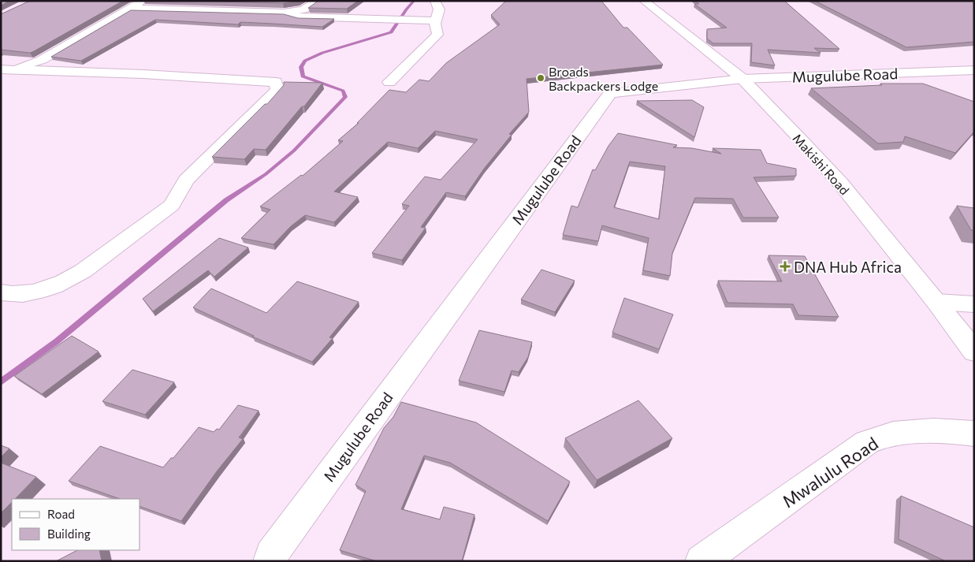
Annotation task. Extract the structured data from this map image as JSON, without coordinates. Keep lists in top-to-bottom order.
{
  "streets": {
    "street": ["Mugulube Road", "Makishi Road", "Mwalulu Road"]
  },
  "crossings": [
    ["Mugulube Road", "Makishi Road"]
  ],
  "places": {
    "other": ["Broads Backpackers Lodge"],
    "health": ["DNA Hub Africa"]
  },
  "legend": ["Road", "Building"]
}
